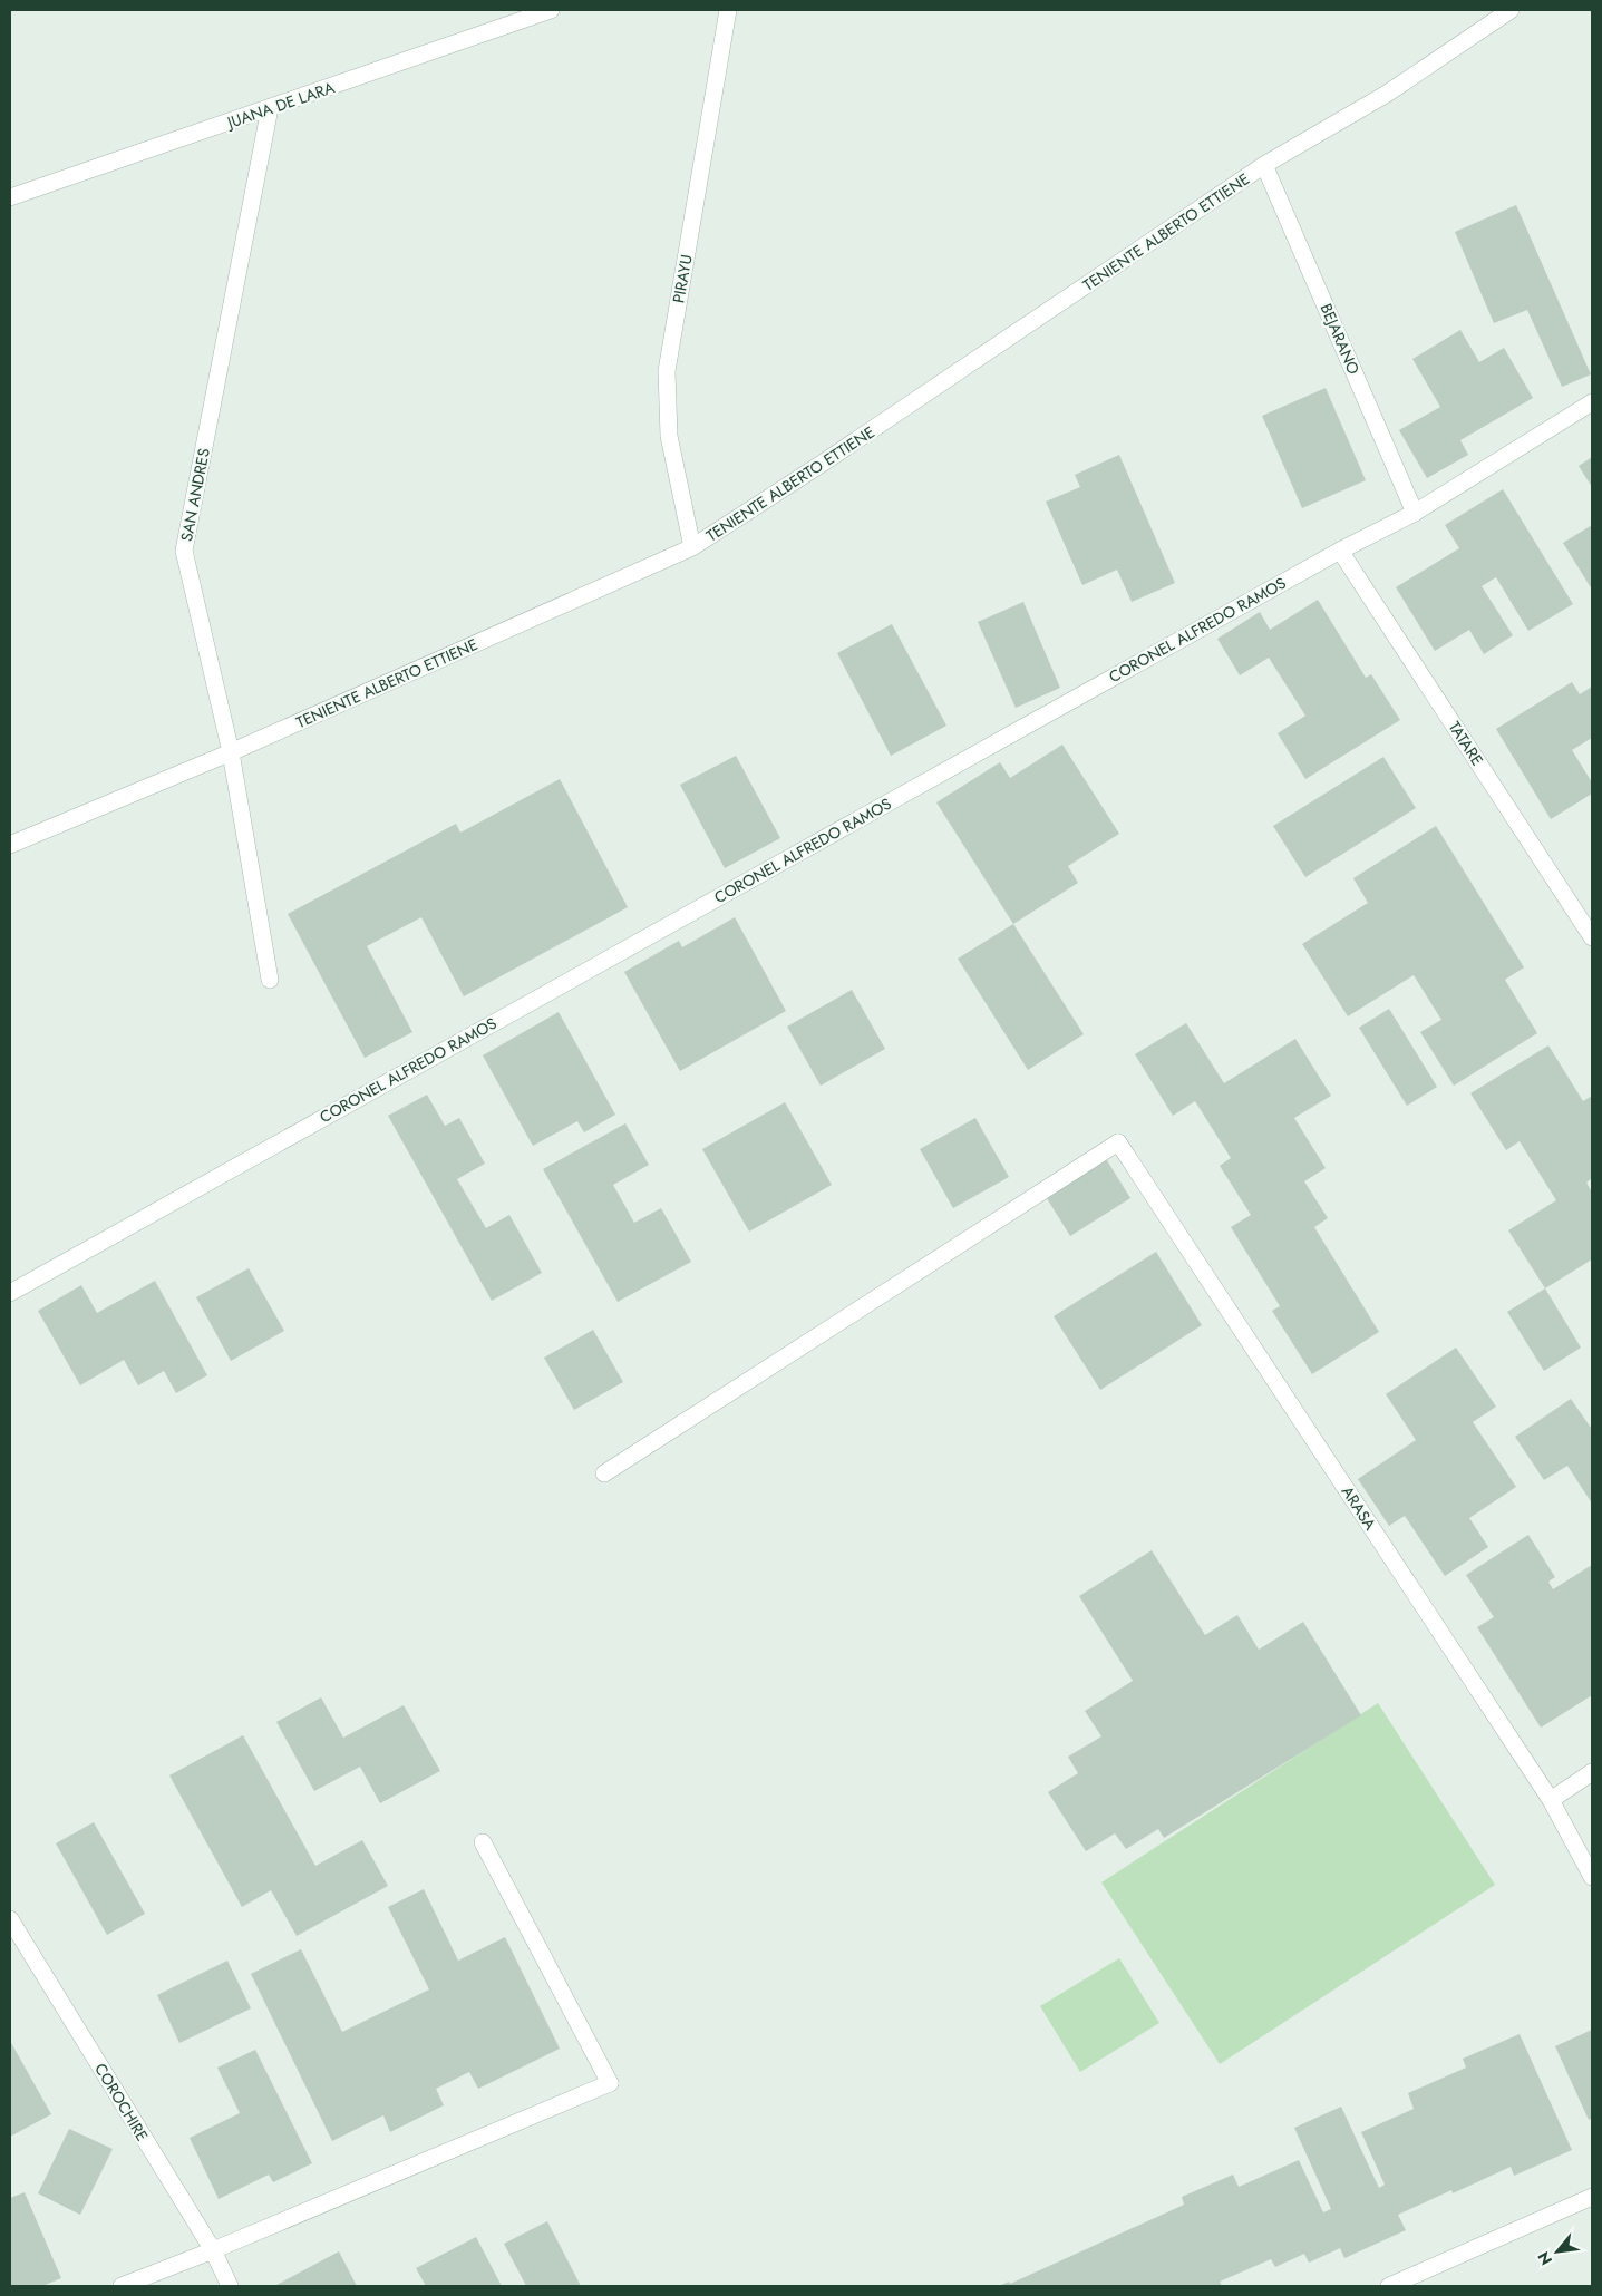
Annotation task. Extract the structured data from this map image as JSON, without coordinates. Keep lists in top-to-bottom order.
{
  "streets": {
    "street": [
      "JUANA DE LARA",
      "TENIENTE ALBERTO ETTIENE",
      "PIRAYU",
      "BEJARANO",
      "SAN ANDRES",
      "CORONEL ALFREDO RAMOS",
      "TATARE",
      "ARASA",
      "COROCHIRE"
    ]
  },
  "crossings": [
    ["JUANA DE LARA", "SAN ANDRES"],
    ["TENIENTE ALBERTO ETTIENE", "PIRAYU"],
    ["TENIENTE ALBERTO ETTIENE", "BEJARANO"],
    ["TENIENTE ALBERTO ETTIENE", "SAN ANDRES"],
    ["BEJARANO", "CORONEL ALFREDO RAMOS"],
    ["CORONEL ALFREDO RAMOS", "TATARE"]
  ],
  "north": "bottom left"
}
